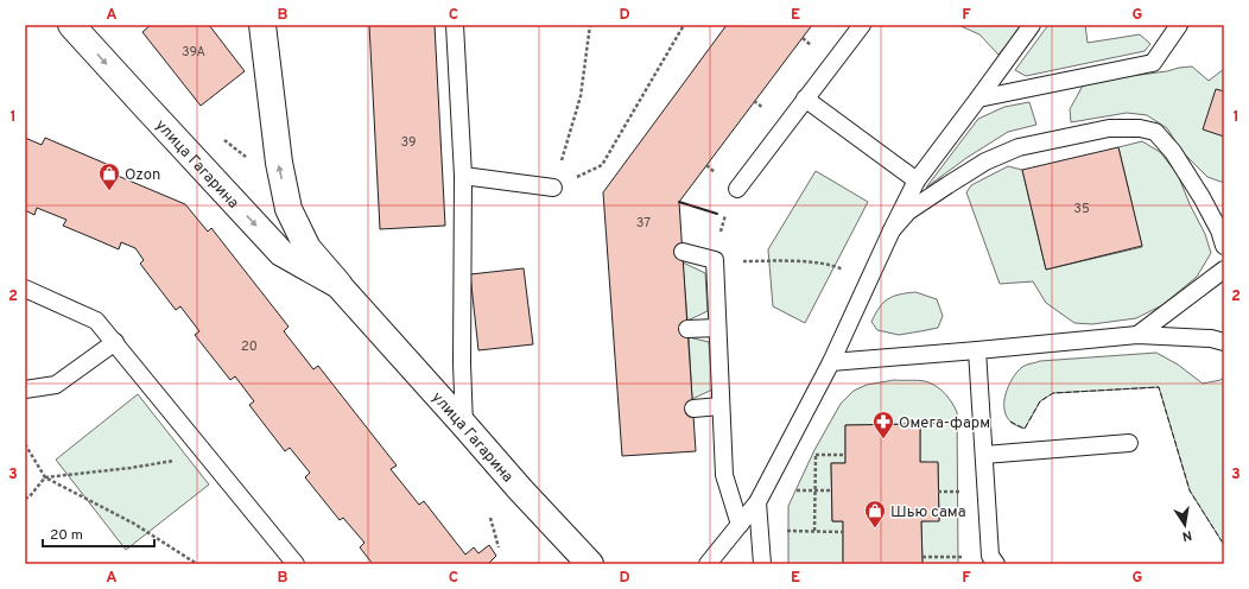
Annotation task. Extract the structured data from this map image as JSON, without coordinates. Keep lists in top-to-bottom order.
{
  "streets": {
    "main road": ["улица Гагарина"]
  },
  "places": {
    "shop": ["Ozon", "Шью сама"],
    "pharmacy": ["Омега-фарм"]
  },
  "house_numbers": [
    "39А",
    "39",
    "35",
    "37",
    "20"
  ],
  "scale_bar": "20 m",
  "north": "bottom",
  "grid": {
    "columns": [
      "A",
      "B",
      "C",
      "D",
      "E",
      "F",
      "G"
    ],
    "rows": ["1", "2", "3"]
  }
}
